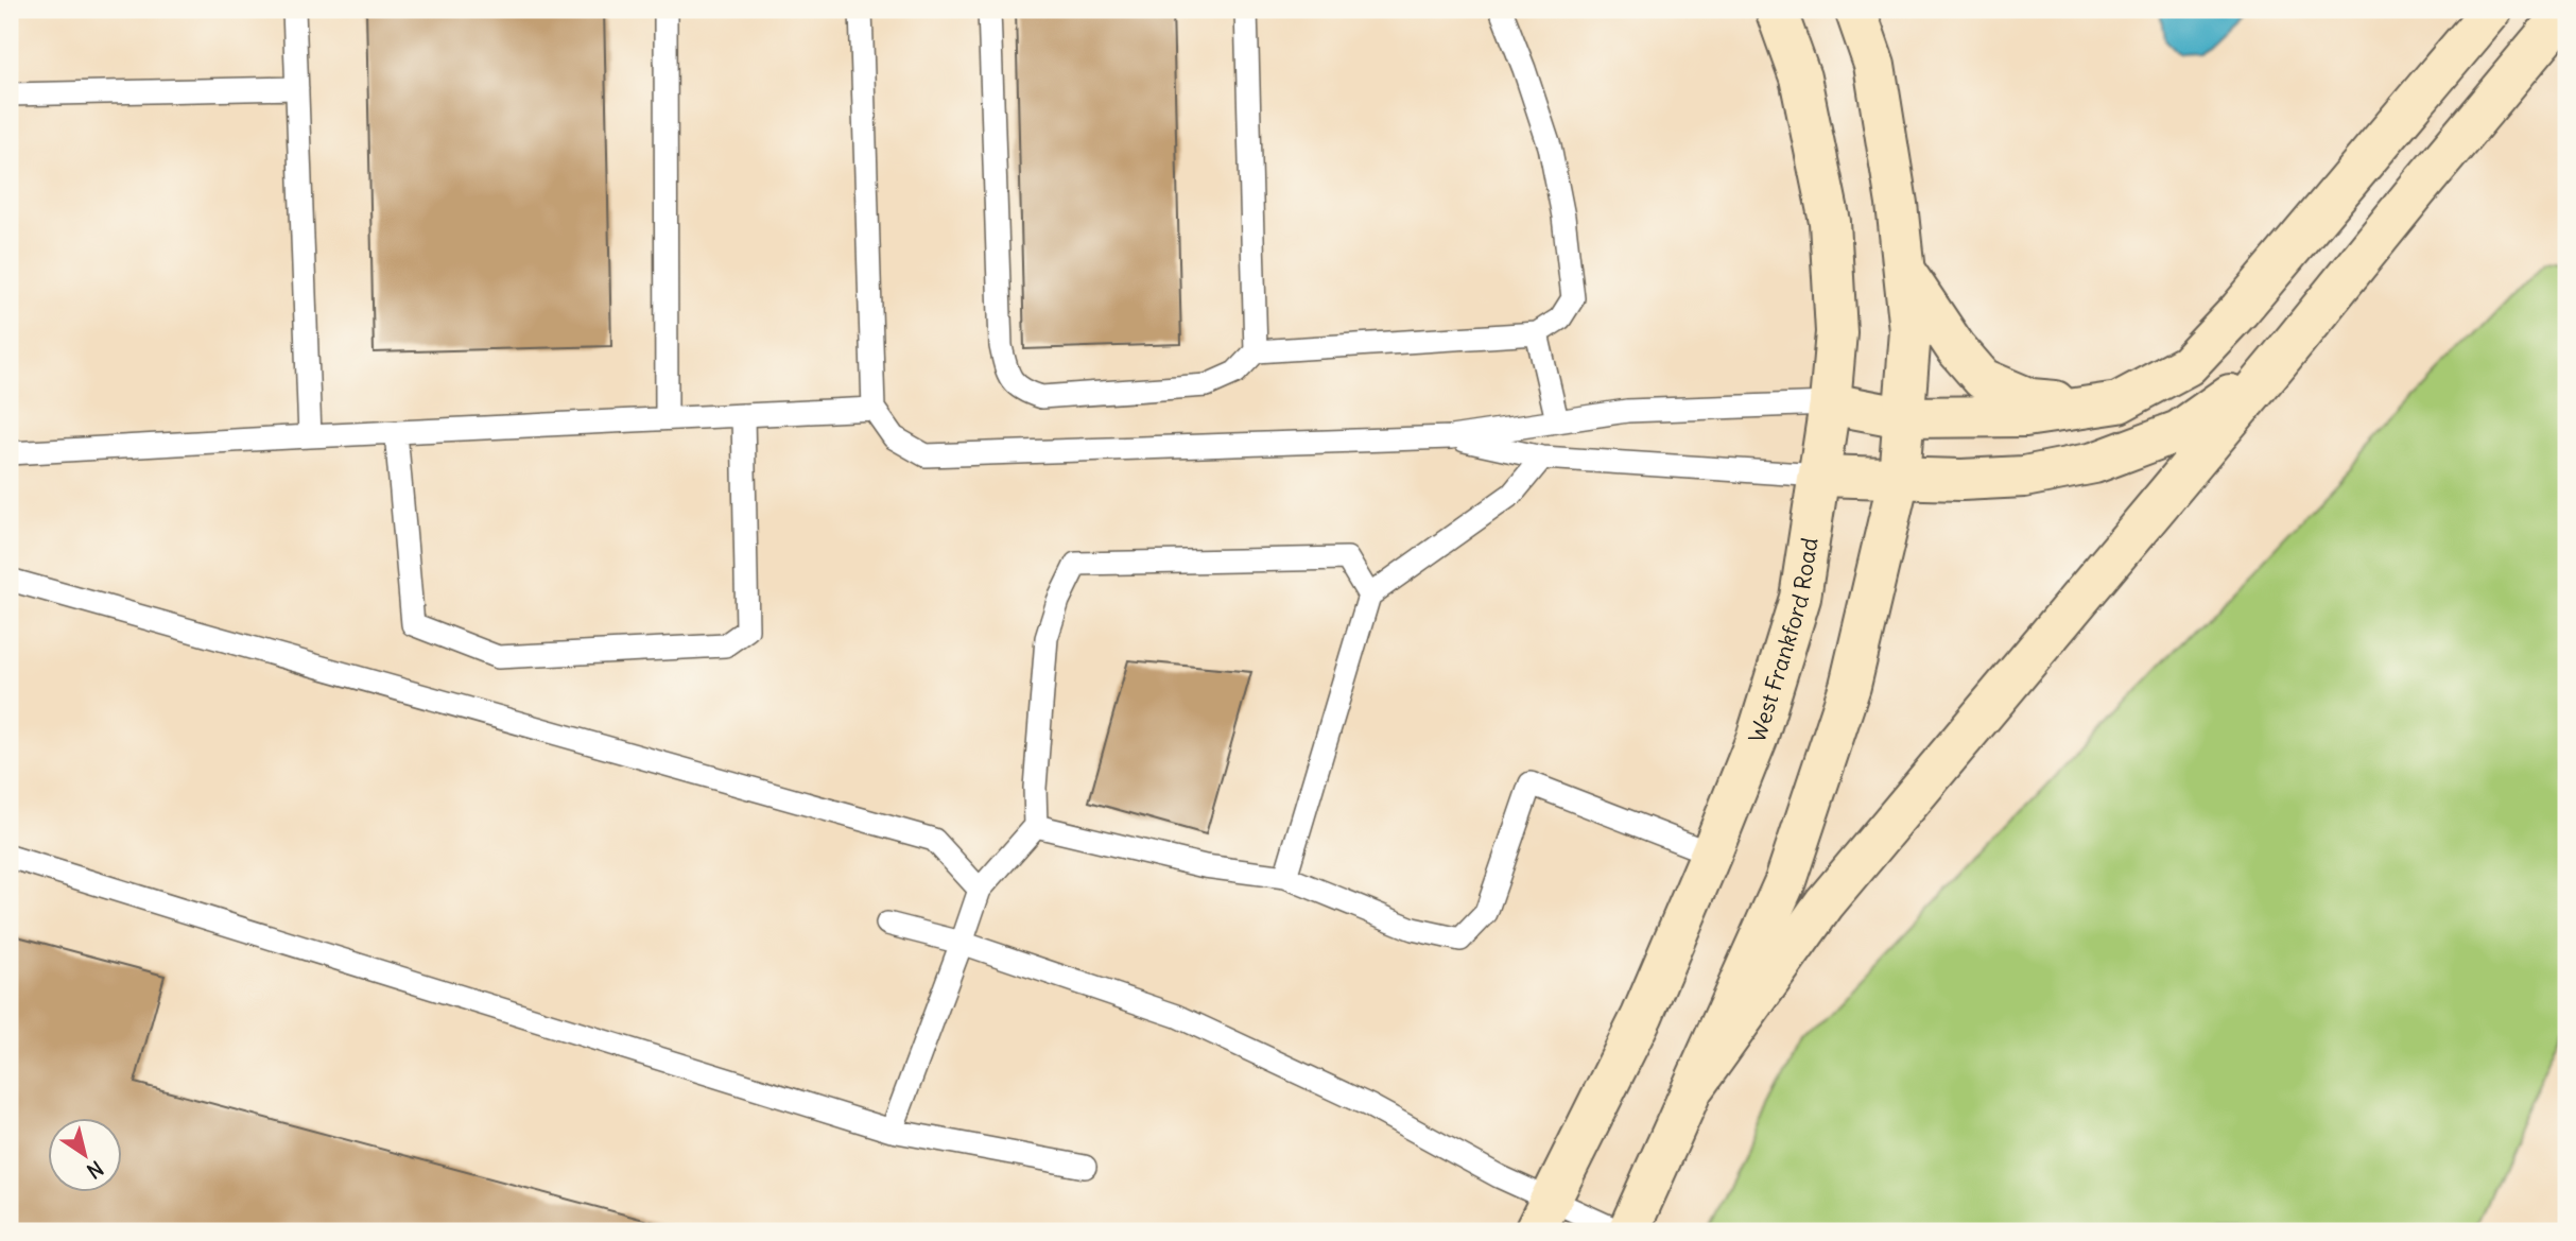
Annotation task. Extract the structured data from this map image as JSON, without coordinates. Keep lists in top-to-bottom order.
{
  "streets": {
    "main road": ["West Frankford Road"]
  },
  "north": "bottom right"
}
